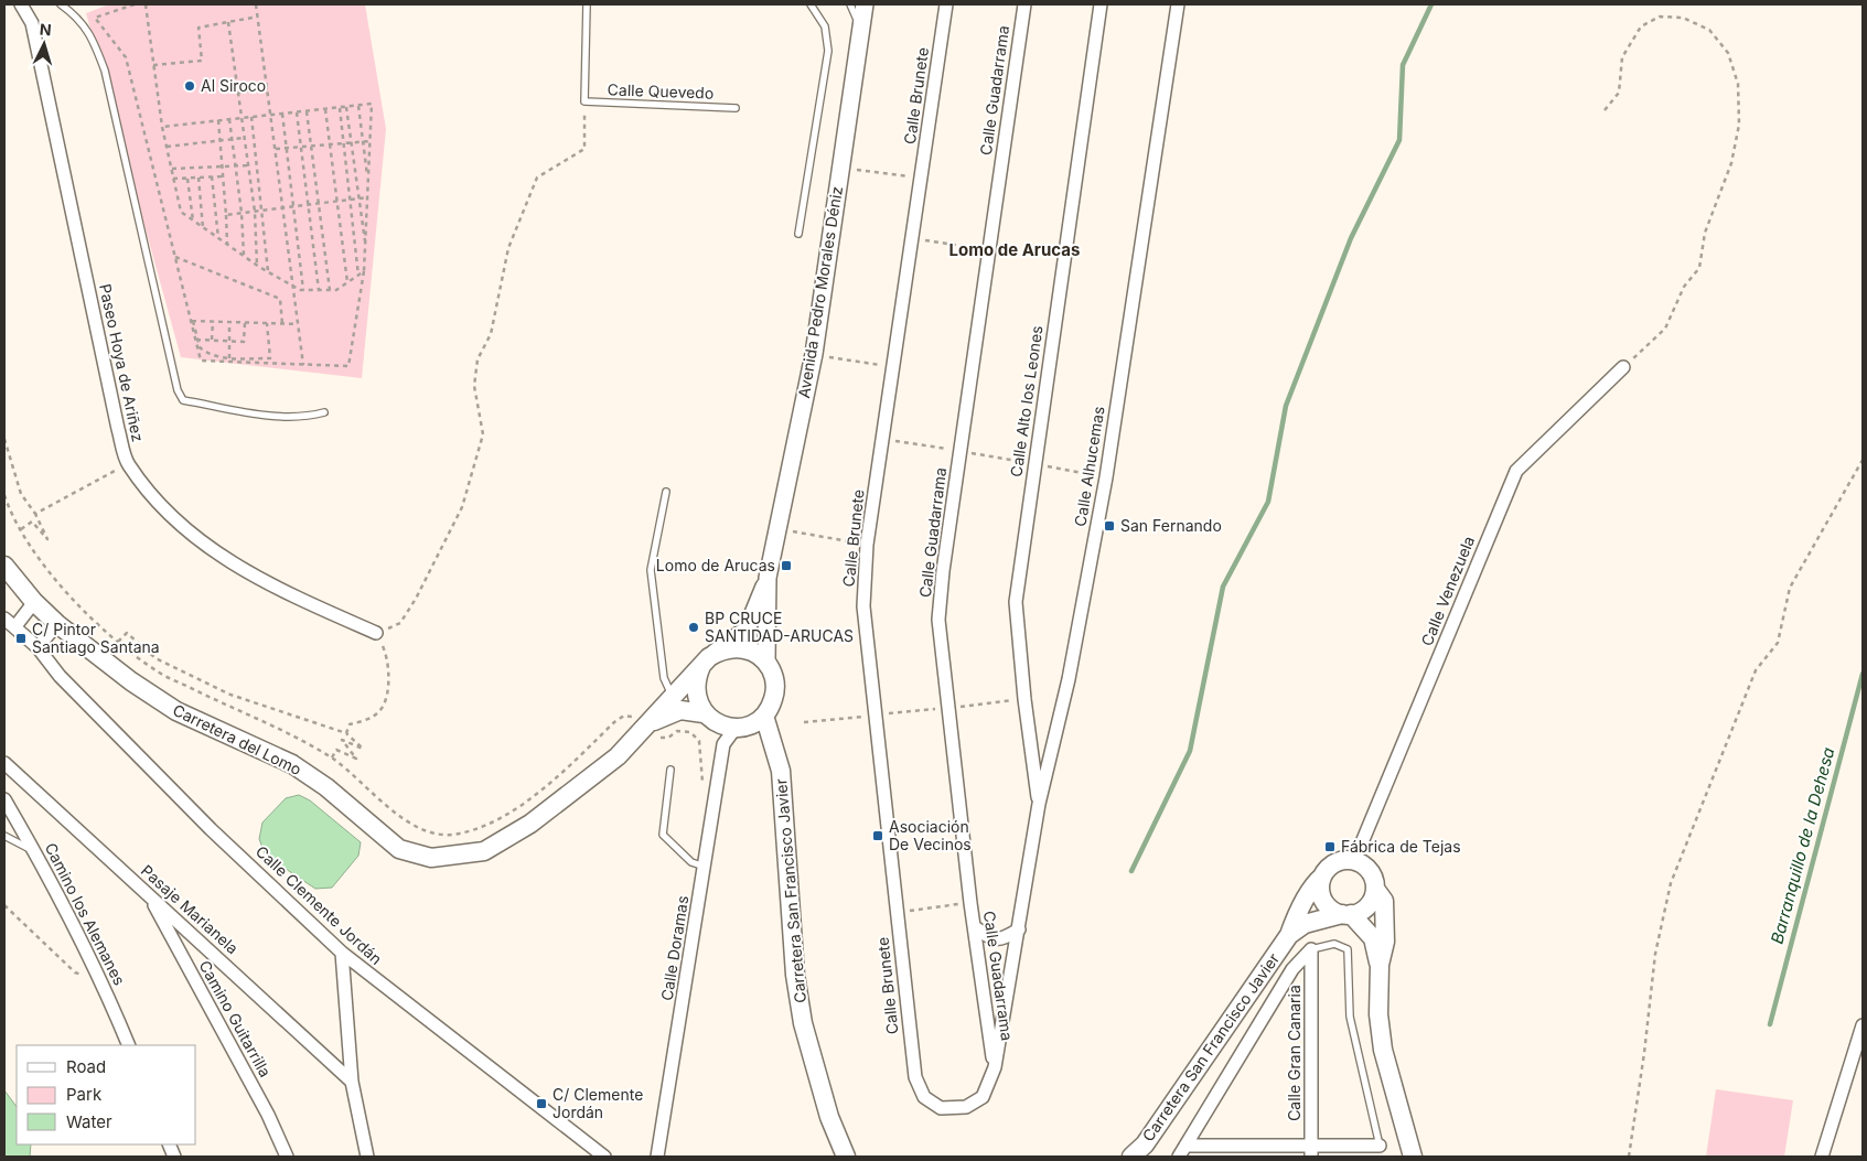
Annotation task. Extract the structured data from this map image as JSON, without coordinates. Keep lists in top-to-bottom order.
{
  "streets": {
    "main road": ["Carretera del Lomo", "Carretera San Francisco Javier"],
    "street": [
      "Calle Guadarrama",
      "Calle Brunete",
      "Avenida Pedro Morales Déniz",
      "Paseo Hoya de Ariñez",
      "Calle Alto los Leones",
      "Calle Alhucemas",
      "Calle Venezuela",
      "Calle Clemente Jordán",
      "Pasaje Marianela",
      "Camino los Alemanes",
      "Calle Doramas",
      "Camino Guitarrilla",
      "Calle Gran Canaria"
    ],
    "lane": ["Calle Quevedo"]
  },
  "crossings": [
    ["Calle Guadarrama", "Calle Alhucemas"],
    ["Calle Brunete", "Calle Alhucemas"],
    ["Calle Alto los Leones", "Calle Alhucemas"],
    ["Calle Venezuela", "Carretera San Francisco Javier"],
    ["Carretera del Lomo", "Carretera San Francisco Javier"],
    ["Pasaje Marianela", "Camino Guitarrilla"]
  ],
  "districts": ["Lomo de Arucas"],
  "water": ["Barranquillo de la Dehesa"],
  "places": {
    "other": ["Al Siroco", "BP CRUCE SANTIDAD-ARUCAS"],
    "transit": [
      "San Fernando",
      "Lomo de Arucas",
      "C/ Pintor Santiago Santana",
      "Asociación De Vecinos",
      "Fábrica de Tejas",
      "C/ Clemente Jordán"
    ]
  },
  "legend": ["Road", "Park", "Water"],
  "north": "top"
}
